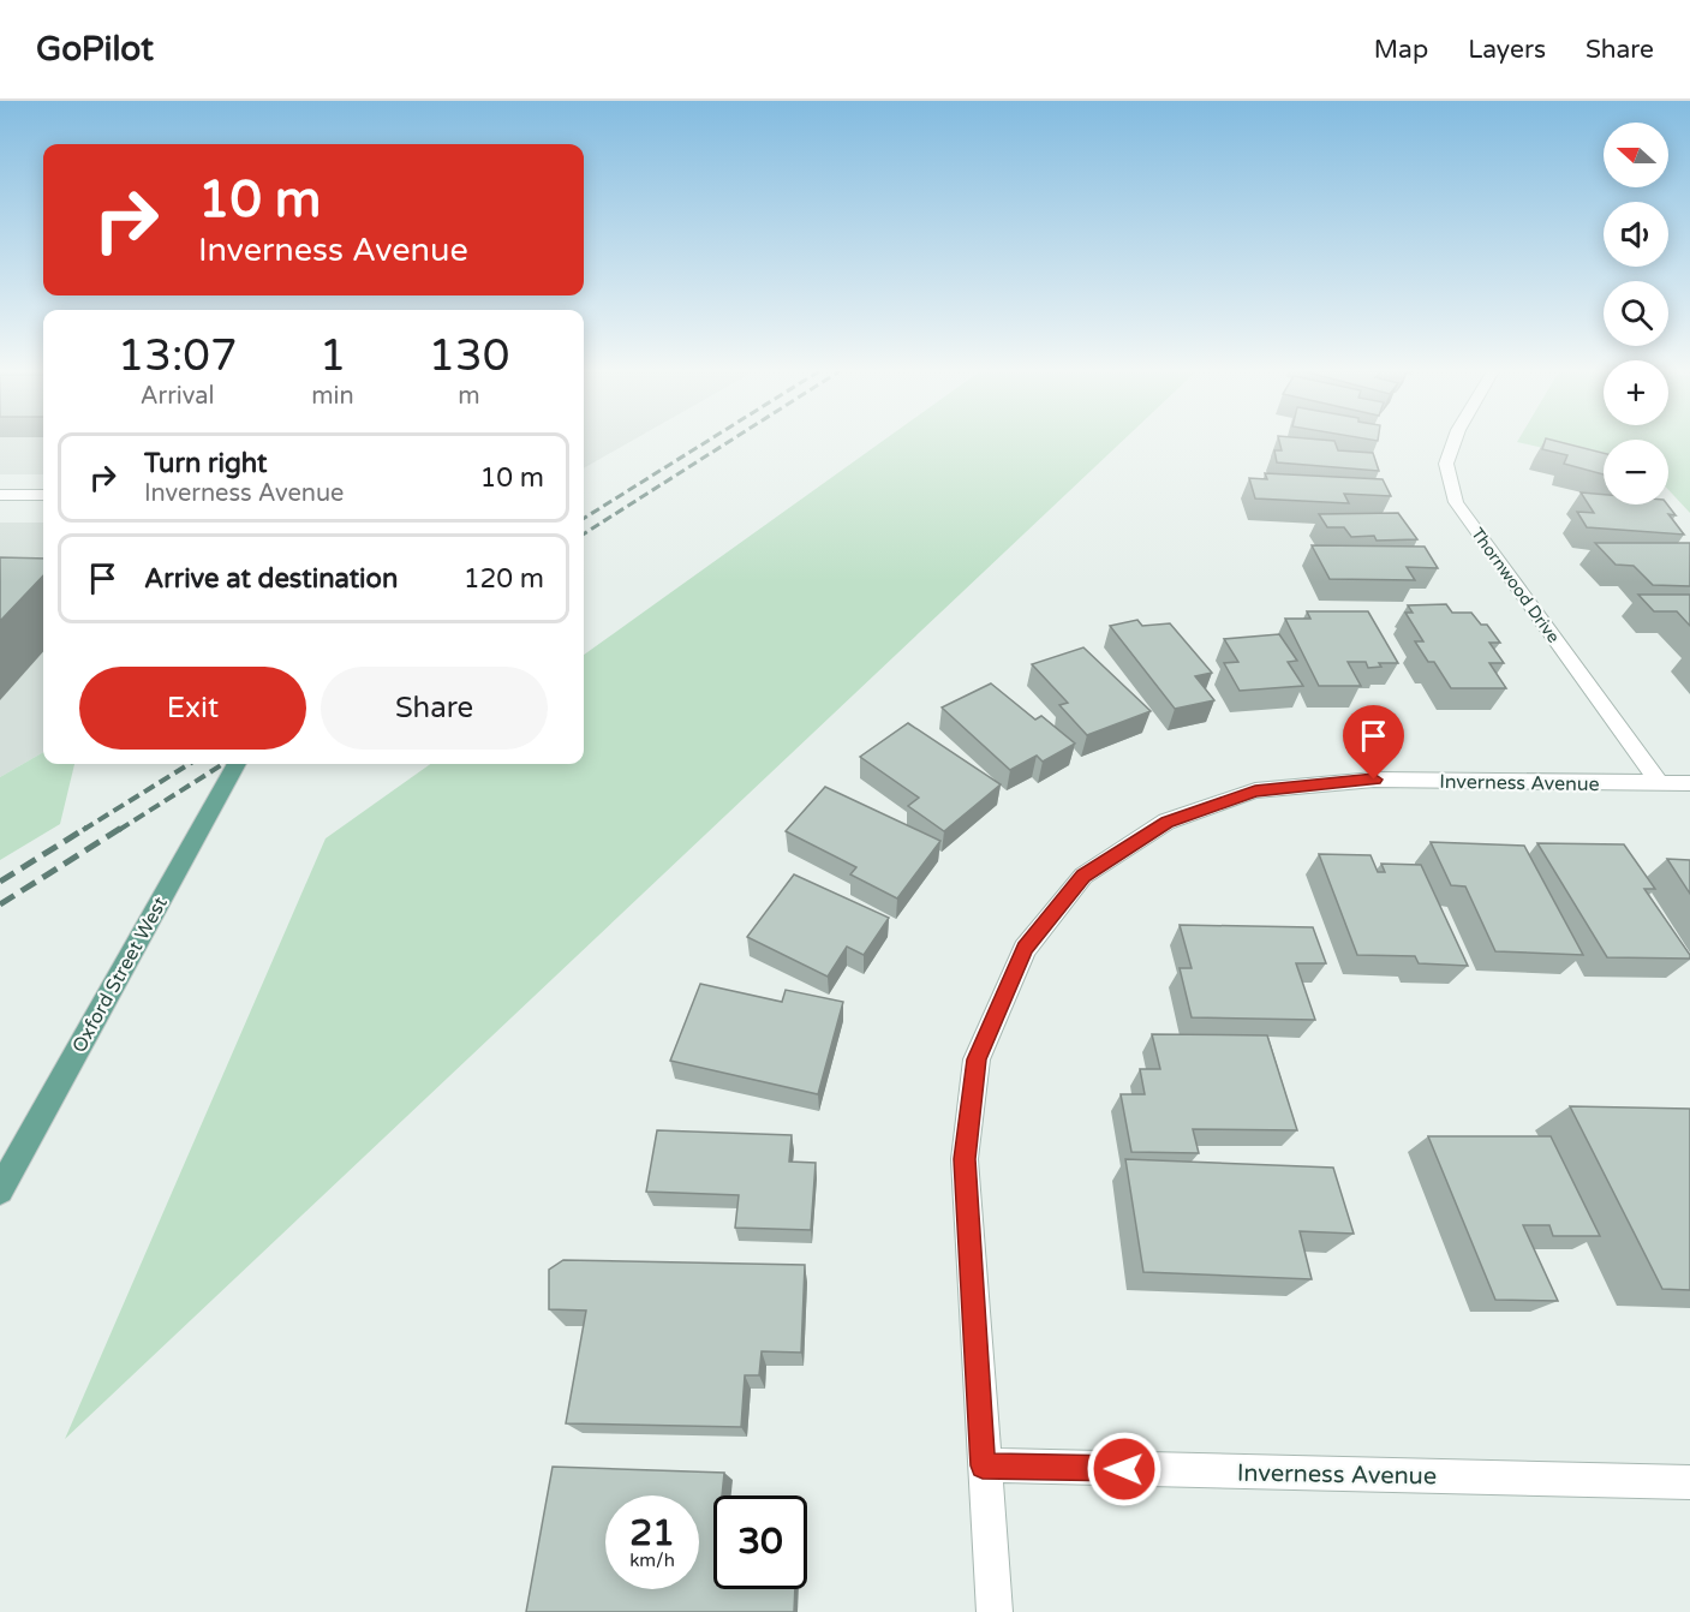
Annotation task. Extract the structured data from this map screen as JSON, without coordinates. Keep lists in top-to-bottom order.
{
  "streets": {
    "main road": ["Oxford Street West"],
    "street": ["Thornwood Drive", "Inverness Avenue"]
  },
  "crossings": [
    ["Thornwood Drive", "Inverness Avenue"]
  ],
  "north": "left",
  "page": {
    "header": "GoPilot",
    "nav": ["Map", "Layers", "Share"],
    "map_buttons": ["+", "−"],
    "turn": ["10 m", "Inverness Avenue"],
    "eta": [
      "13:07",
      "Arrival",
      "1",
      "min",
      "130",
      "m"
    ],
    "list": [
      {
        "name": "Turn right",
        "note": "Inverness Avenue",
        "value": "10 m"
      },
      {
        "name": "Arrive at destination",
        "value": "120 m"
      }
    ],
    "buttons": ["Exit", "Share"],
    "speed": "21 km/h",
    "limit": "30"
  }
}
